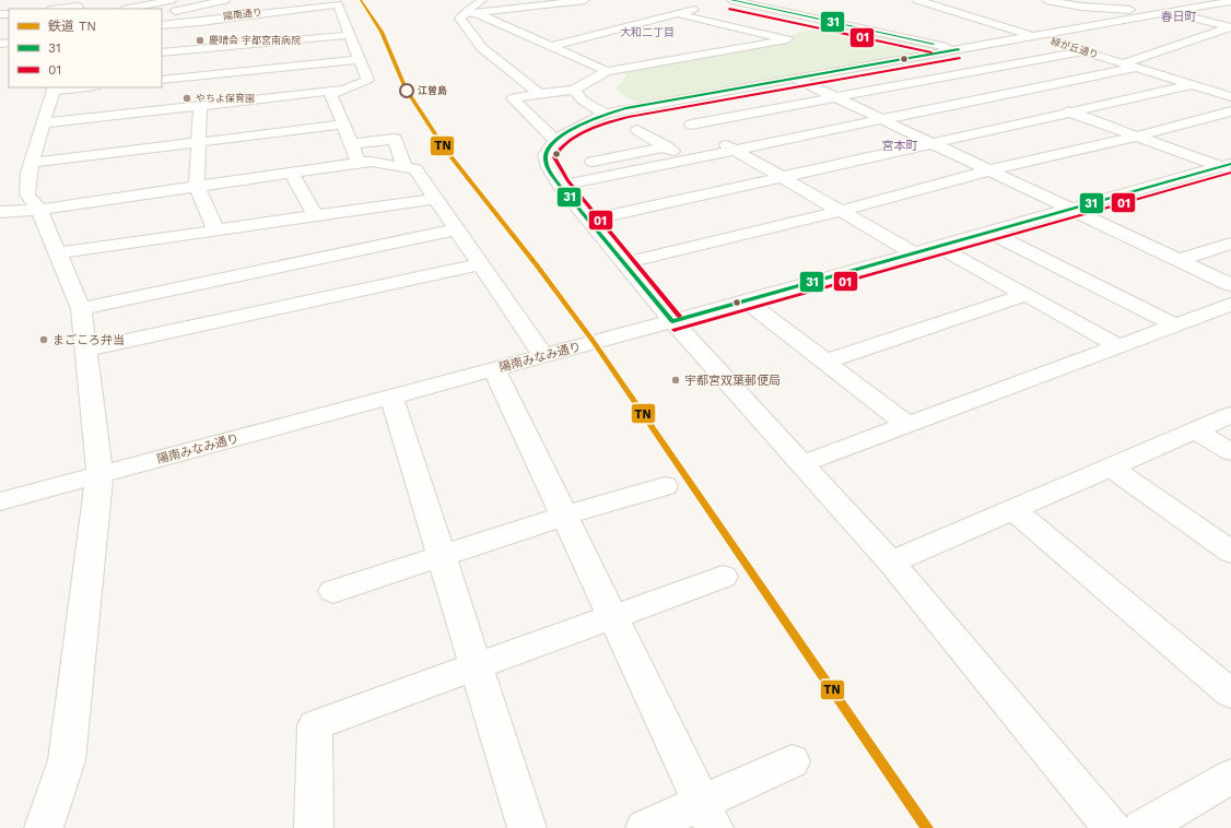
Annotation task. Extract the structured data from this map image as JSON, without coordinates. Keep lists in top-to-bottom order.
{
  "streets": {
    "street": ["陽南通り", "緑が丘通り", "陽南みなみ通り"]
  },
  "districts": ["春日町", "大和二丁目", "宮本町"],
  "places": [
    "慶晴会 宇都宮南病院",
    "江曽島",
    "やちよ保育園",
    "まごころ弁当",
    "宇都宮双葉郵便局"
  ],
  "lines": ["rail line TN", "transit line 31", "transit line 01"],
  "legend": ["鉄道 TN", "31", "01"]
}
